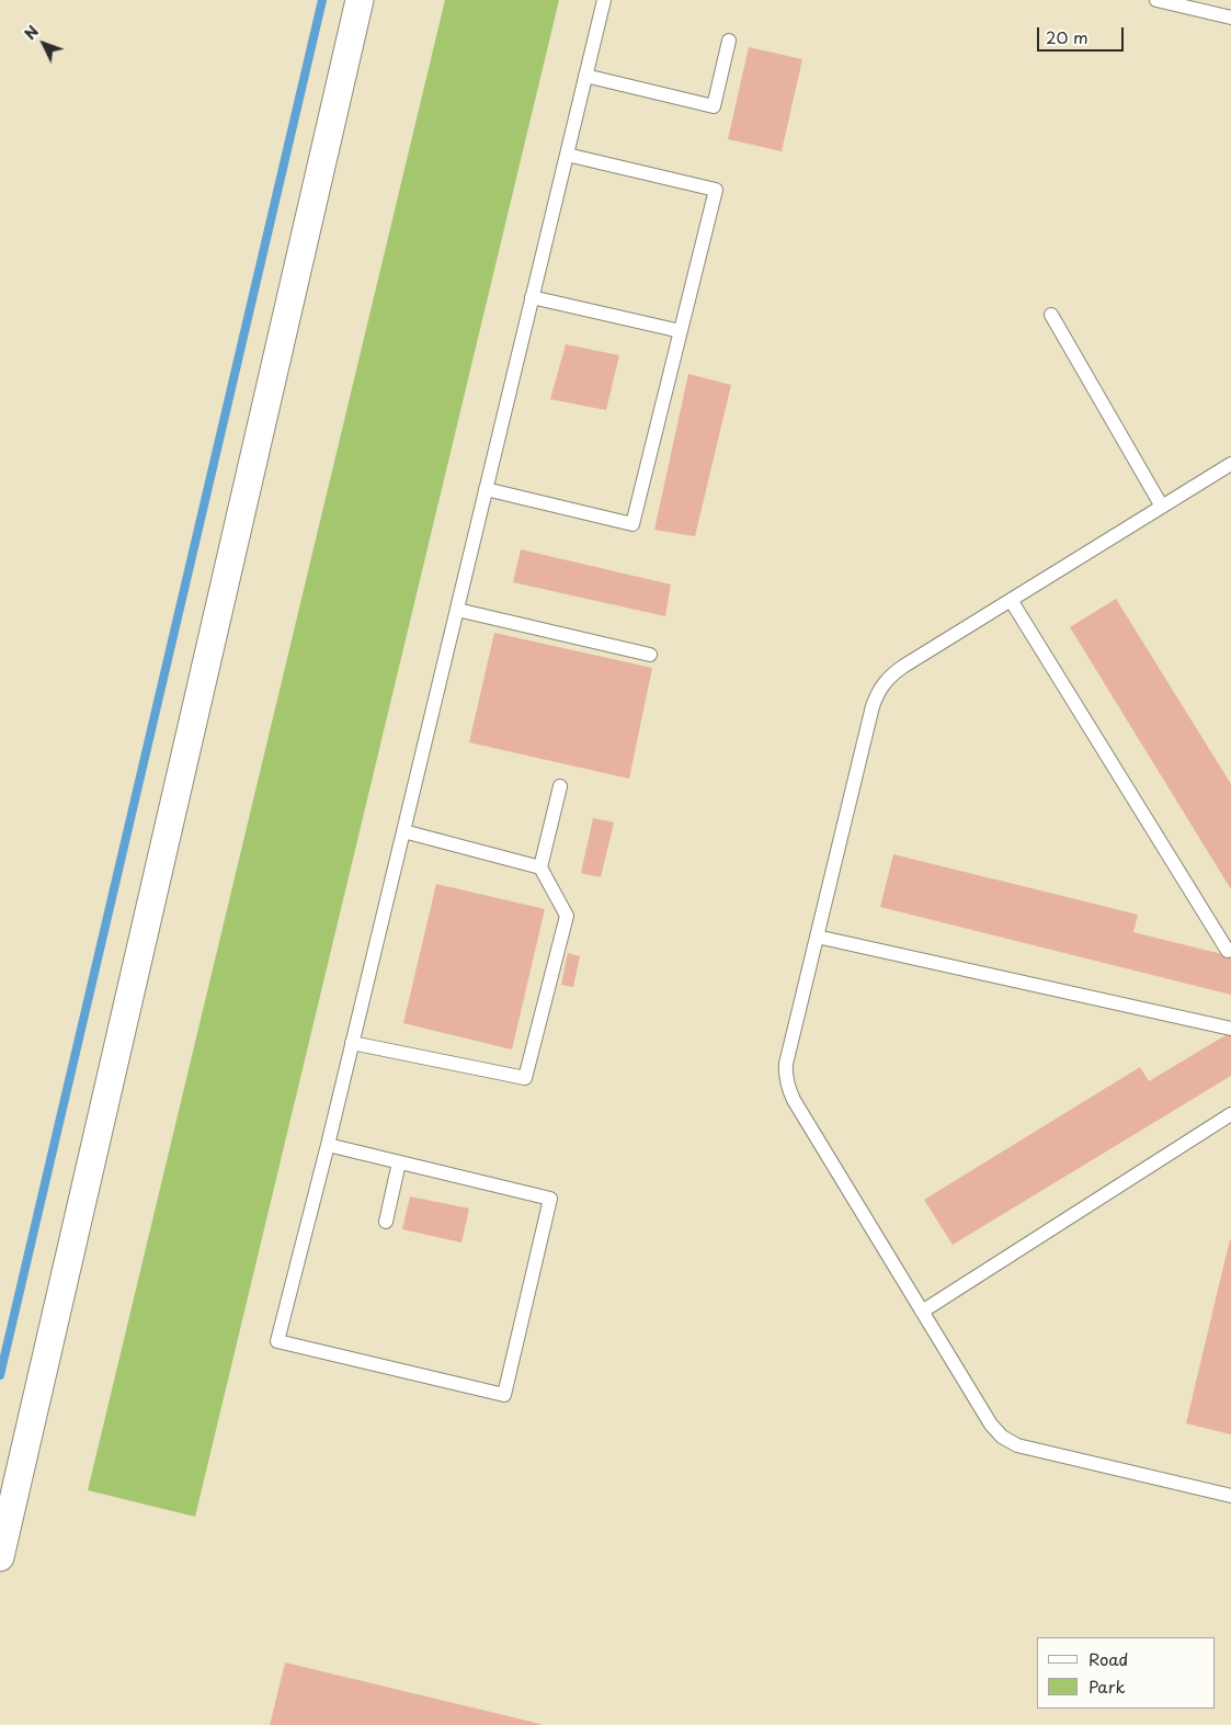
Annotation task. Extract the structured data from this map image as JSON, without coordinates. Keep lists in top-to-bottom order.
{
  "legend": ["Road", "Park"],
  "scale_bar": "20 m",
  "north": "top left"
}
